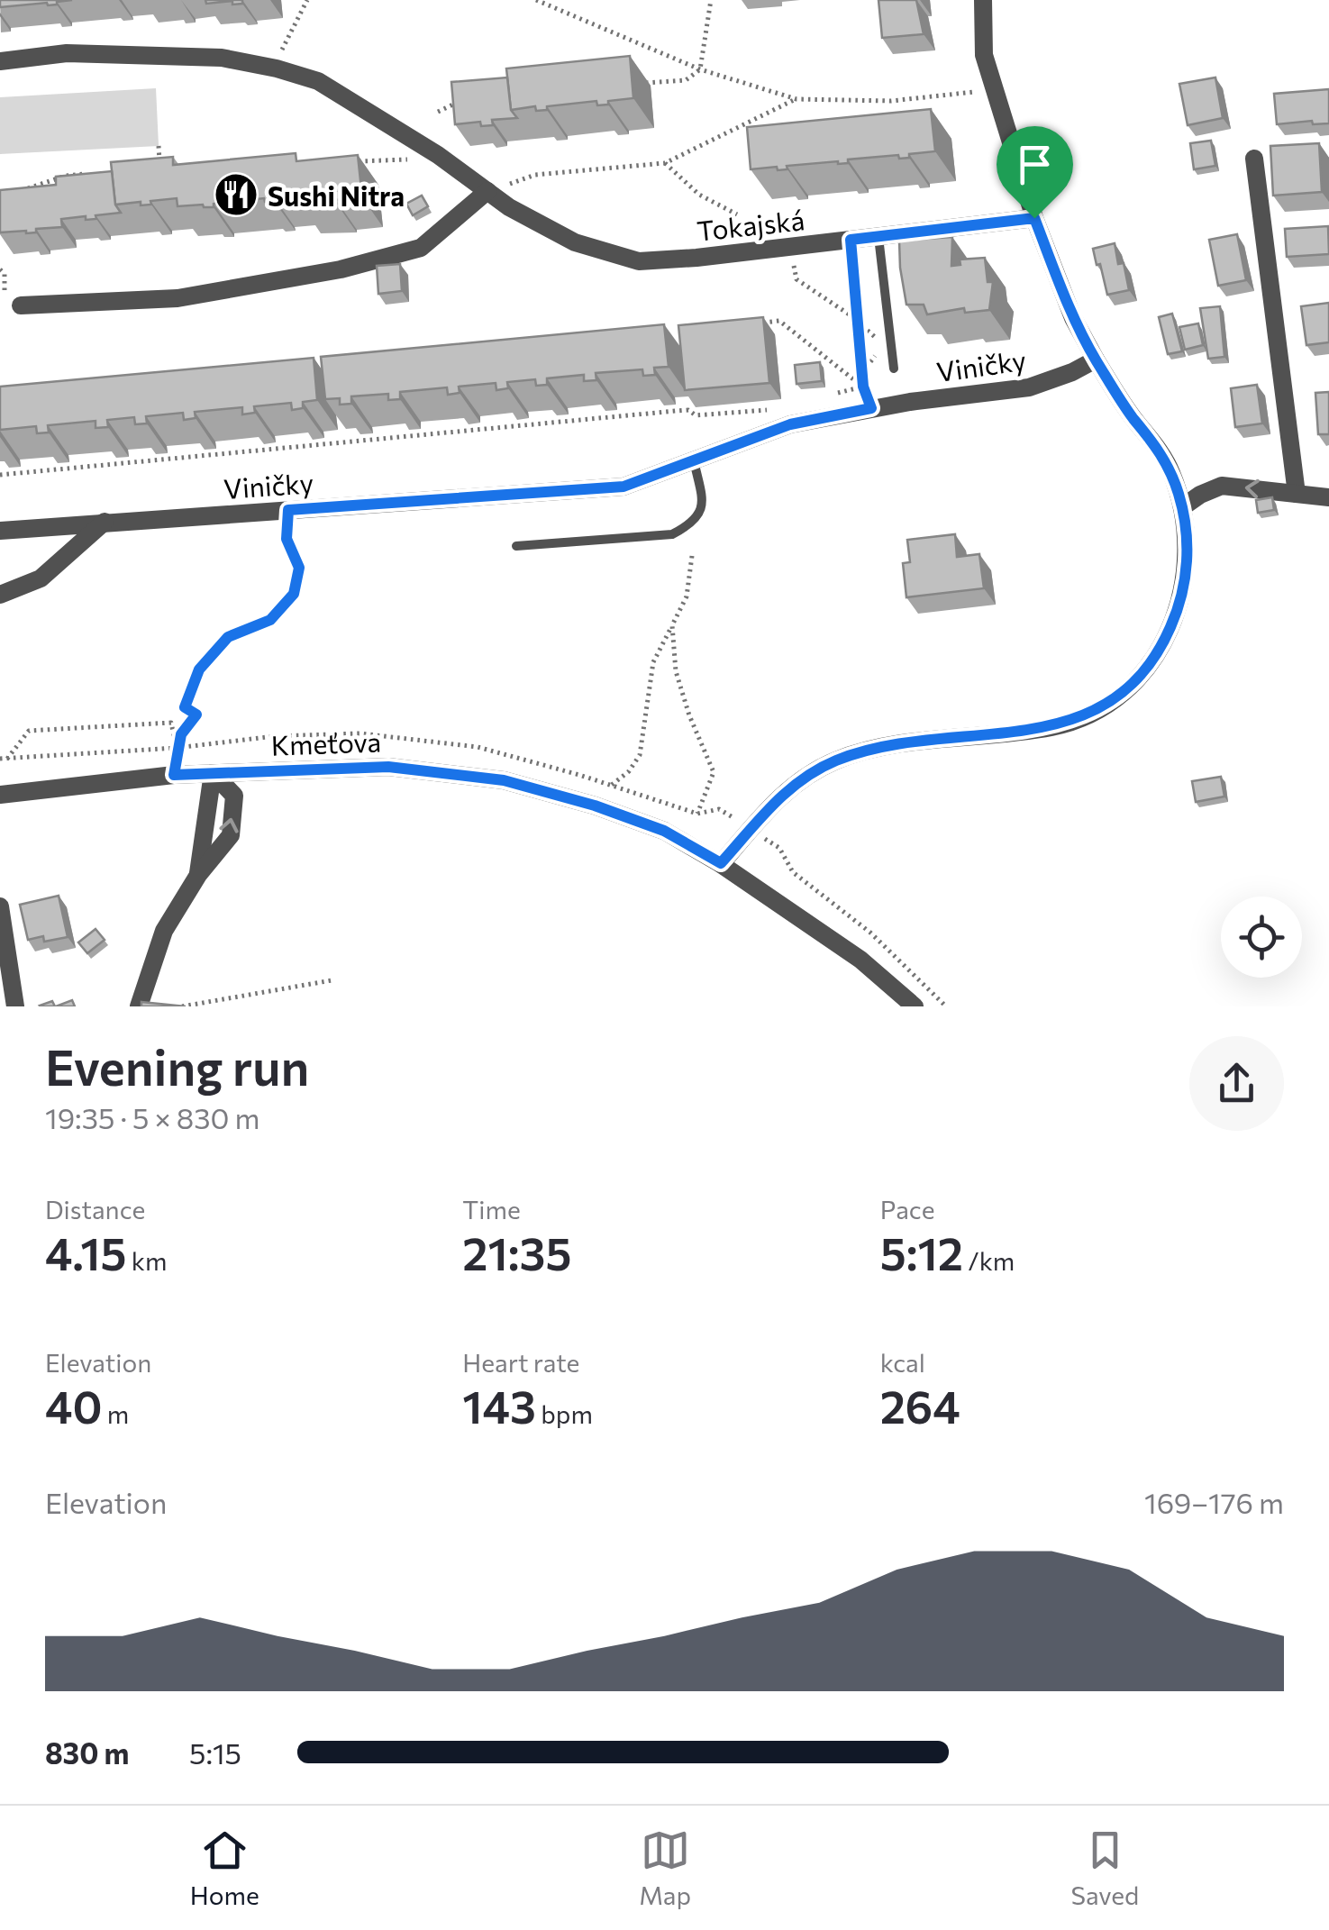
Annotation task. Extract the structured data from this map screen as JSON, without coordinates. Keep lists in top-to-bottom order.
{
  "streets": {
    "street": ["Tokajská", "Viničky", "Kmeťova"]
  },
  "places": {
    "restaurant": ["Sushi Nitra"]
  },
  "page": {
    "heading": ["Evening run", "19:35 · 5 × 830 m"],
    "stats": [
      ["Distance", "4.15 km"],
      ["Time", "21:35"],
      ["Pace", "5:12 /km"],
      ["Elevation", "40 m"],
      ["Heart rate", "143 bpm"],
      ["kcal", "264"]
    ],
    "chart": ["Elevation", "169–176 m"],
    "list": [
      {
        "name": "830 m",
        "note": "5:15"
      }
    ],
    "tabs": ["Home", "Map", "Saved"]
  }
}
